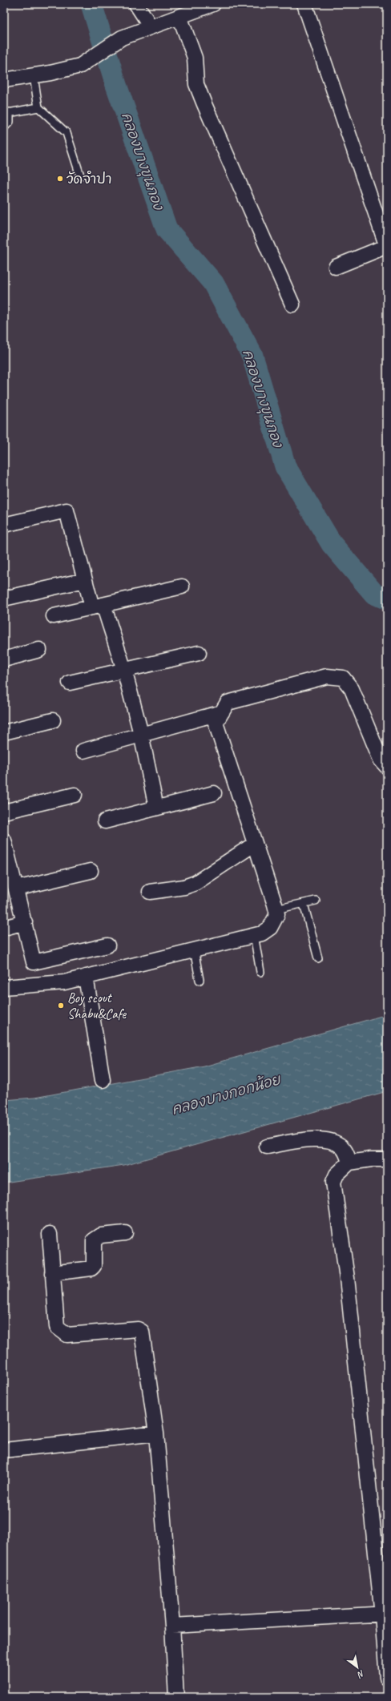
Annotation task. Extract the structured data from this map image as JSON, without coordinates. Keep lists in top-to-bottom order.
{
  "water": ["คลองบางขุนกอง", "คลองบางกอกน้อย"],
  "places": ["วัดจําปา", "Boy scout Shabu&Cafe"],
  "north": "bottom right"
}
